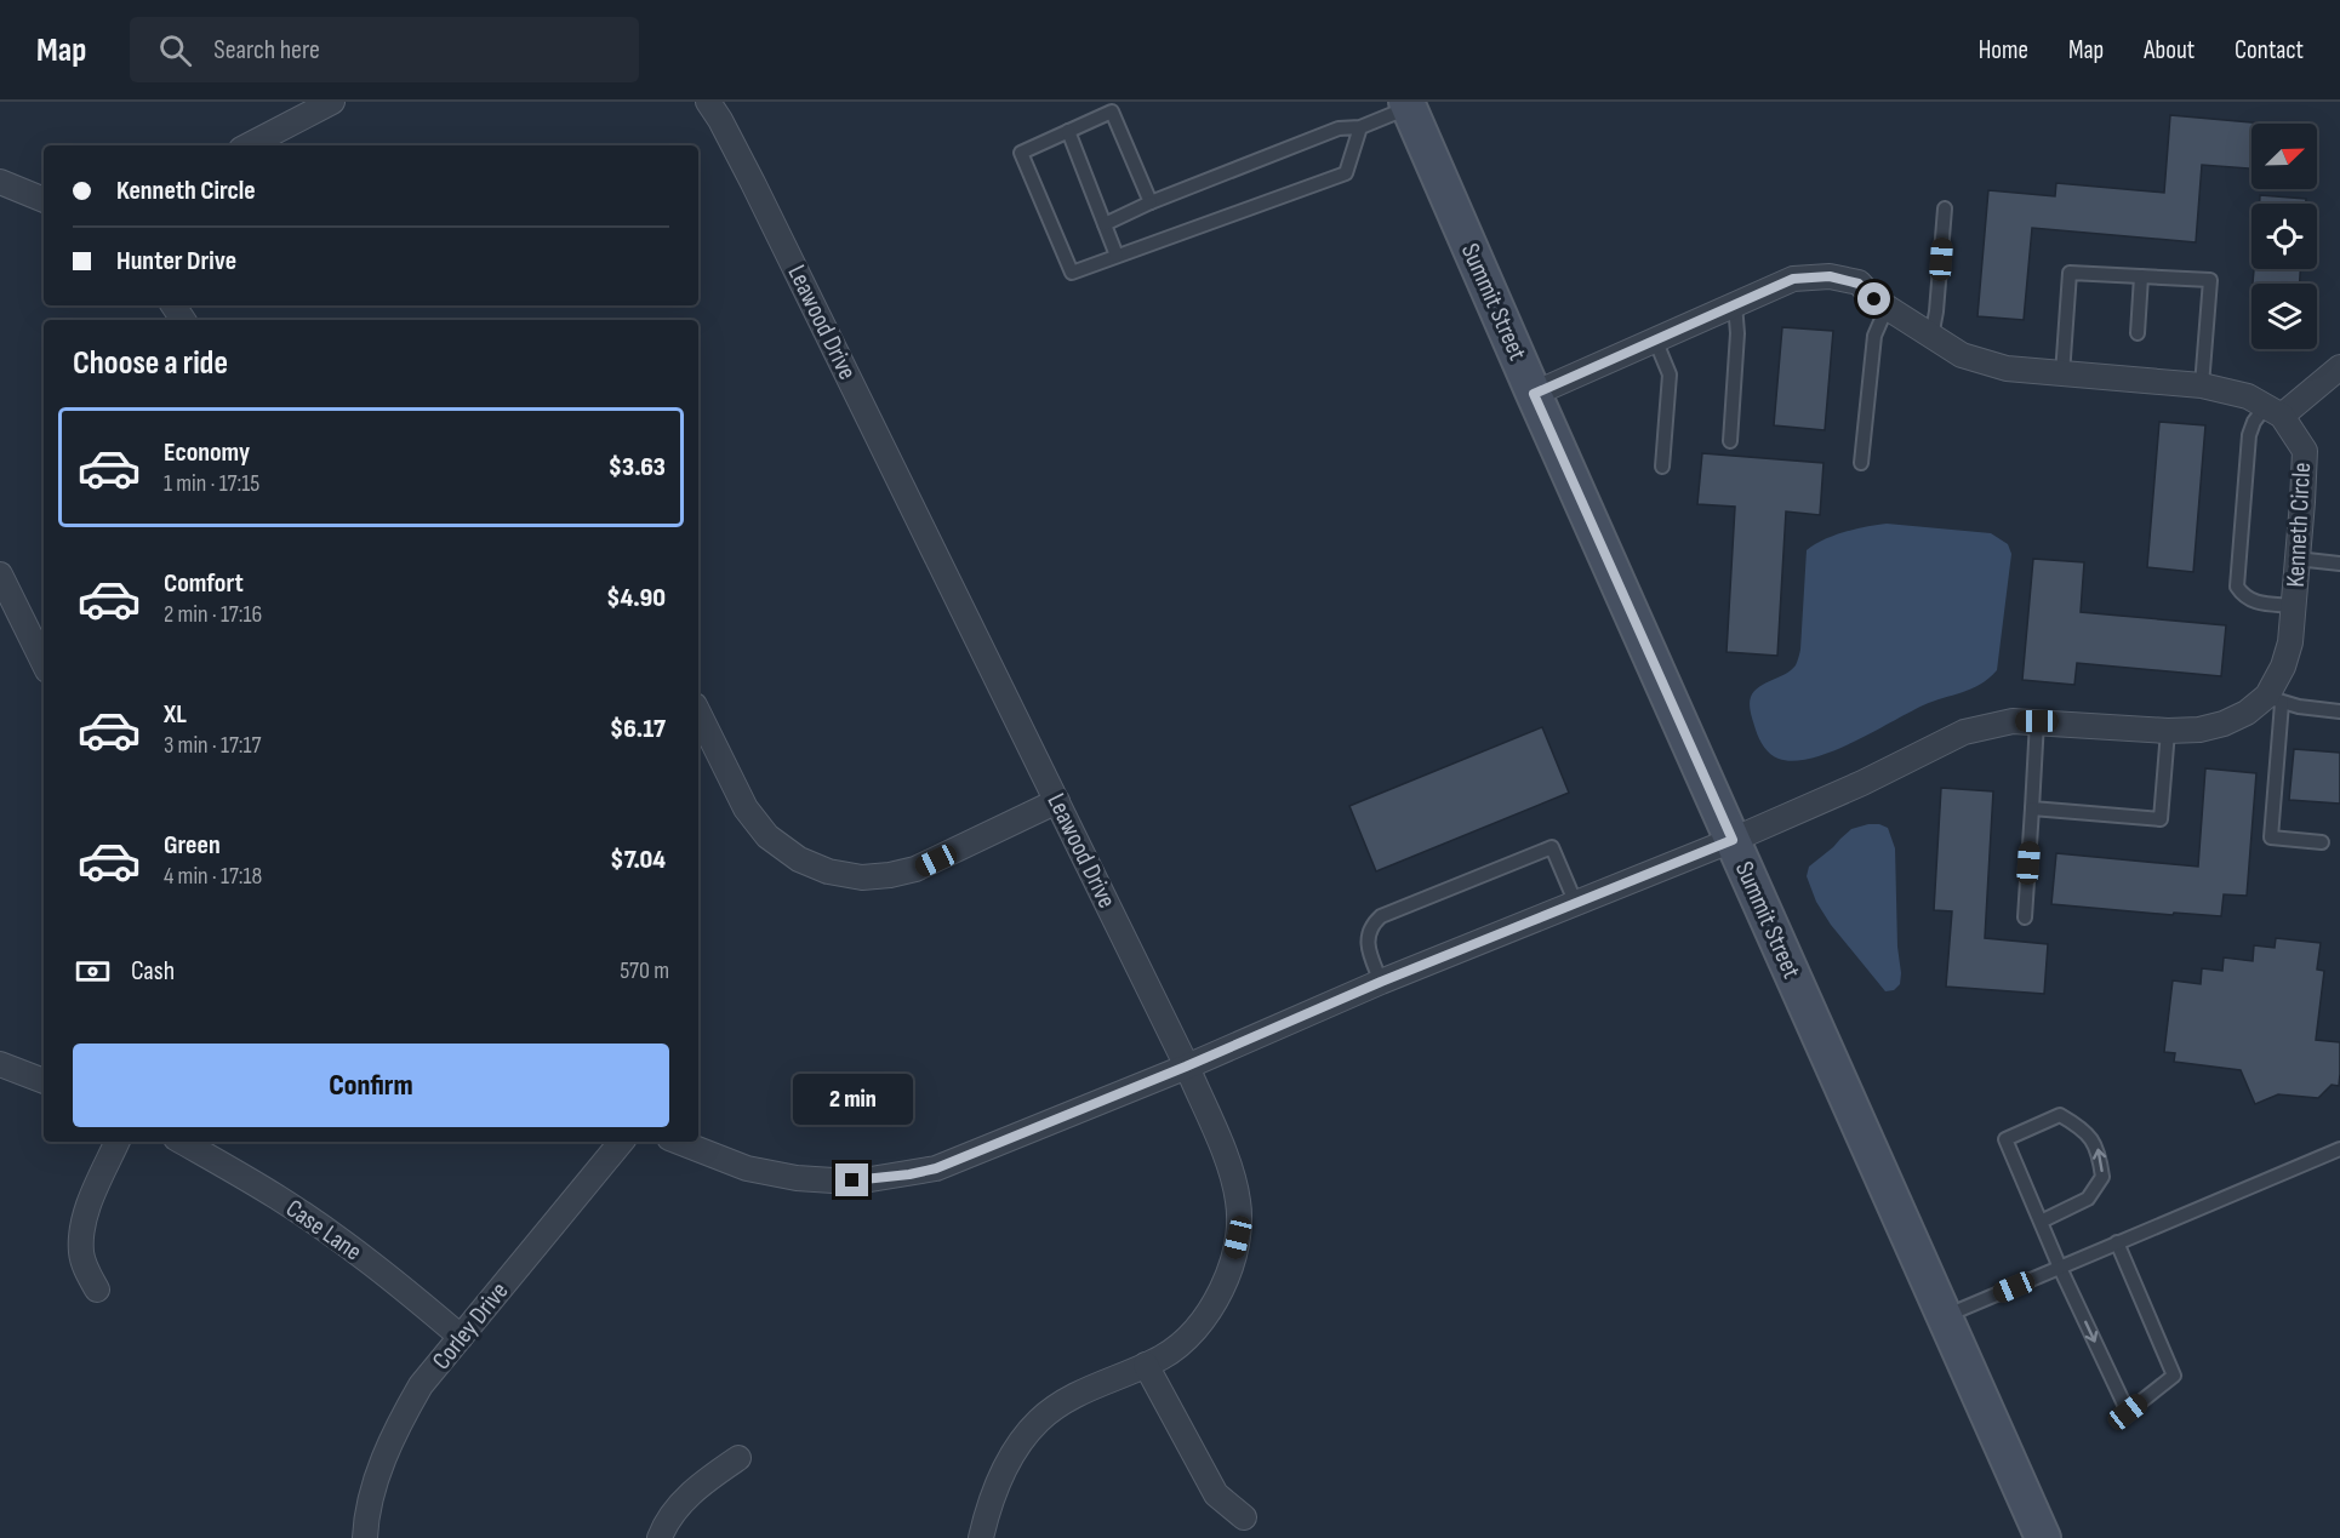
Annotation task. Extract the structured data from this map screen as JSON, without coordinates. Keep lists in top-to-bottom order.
{
  "streets": {
    "main road": ["Summit Street"],
    "street": [
      "Leawood Drive",
      "Kenneth Circle",
      "Case Lane",
      "Corley Drive"
    ]
  },
  "crossings": [
    ["Summit Street", "Kenneth Circle"],
    ["Leawood Drive", "Kenneth Circle"],
    ["Case Lane", "Corley Drive"]
  ],
  "north": "top right",
  "page": {
    "header": "Map",
    "search": "Search here",
    "nav": [
      "Home",
      "Map",
      "About",
      "Contact"
    ],
    "banner": ["Kenneth Circle", "Hunter Drive"],
    "heading": "Choose a ride",
    "list": [
      {
        "name": "Economy",
        "note": "1 min · 17:15",
        "value": "$3.63"
      },
      {
        "name": "Comfort",
        "note": "2 min · 17:16",
        "value": "$4.90"
      },
      {
        "name": "XL",
        "note": "3 min · 17:17",
        "value": "$6.17"
      },
      {
        "name": "Green",
        "note": "4 min · 17:18",
        "value": "$7.04"
      }
    ],
    "pay": ["Cash", "570 m"],
    "buttons": "Confirm",
    "bubble": "2 min"
  }
}
